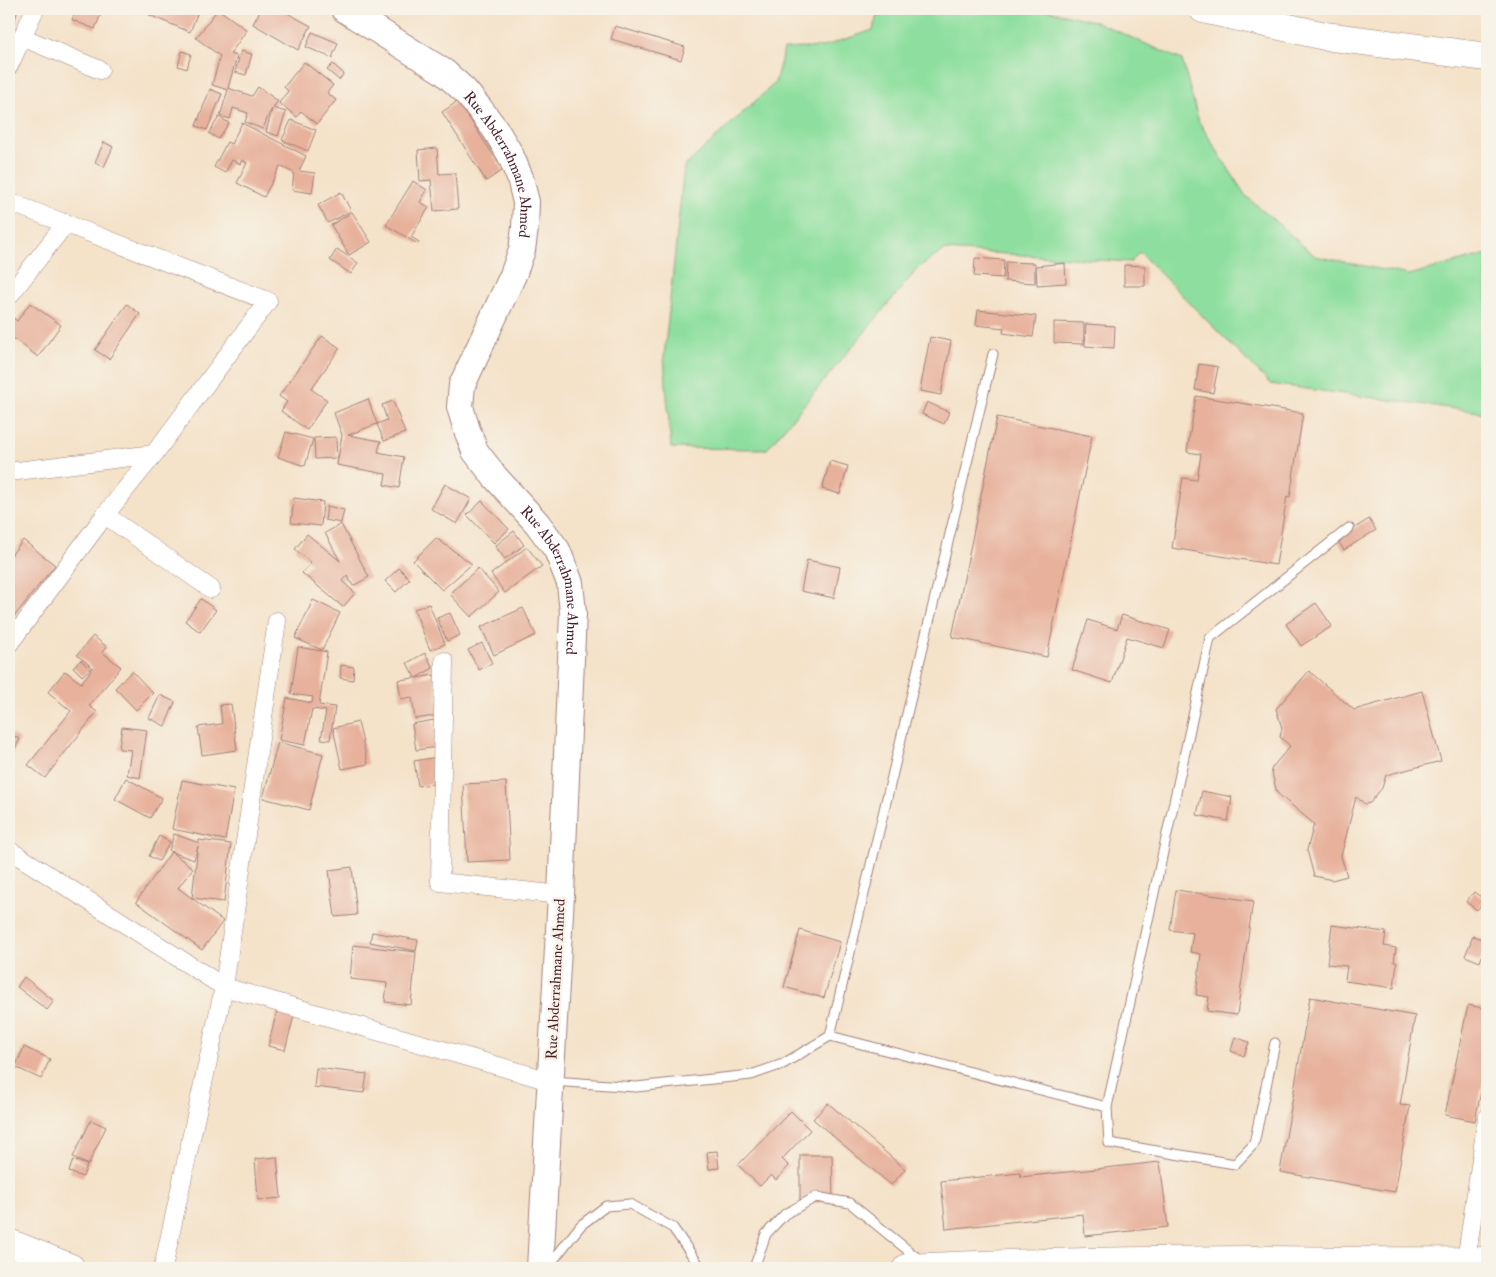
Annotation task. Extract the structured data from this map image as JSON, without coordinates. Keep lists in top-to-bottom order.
{
  "streets": {
    "main road": ["Rue Abderrahmane Ahmed"]
  }
}
